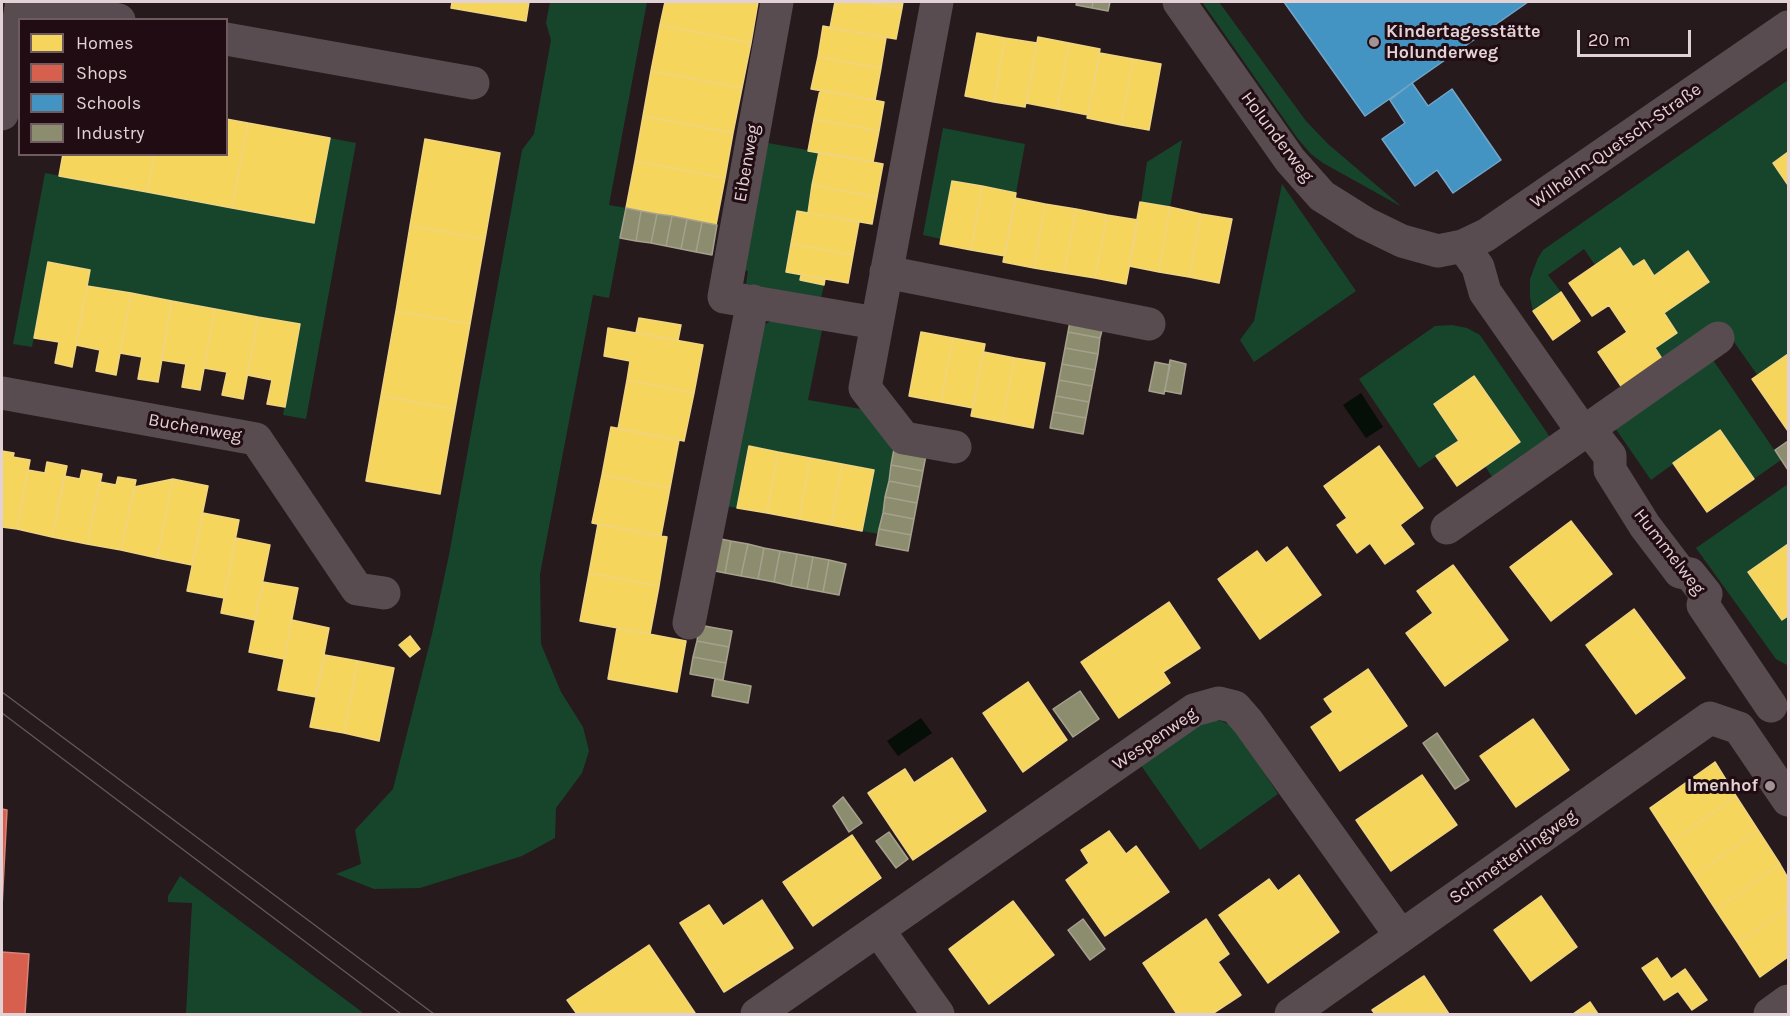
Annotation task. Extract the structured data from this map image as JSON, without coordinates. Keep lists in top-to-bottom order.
{
  "streets": {
    "street": [
      "Holunderweg",
      "Wilhelm-Quetsch-Straße",
      "Eibenweg",
      "Buchenweg",
      "Hummelweg",
      "Wespenweg",
      "Schmetterlingweg"
    ]
  },
  "crossings": [
    ["Holunderweg", "Wilhelm-Quetsch-Straße"],
    ["Holunderweg", "Hummelweg"],
    ["Wilhelm-Quetsch-Straße", "Hummelweg"],
    ["Wespenweg", "Schmetterlingweg"]
  ],
  "places": ["Kindertagesstätte Holunderweg", "Imenhof"],
  "legend": [
    "Homes",
    "Shops",
    "Schools",
    "Industry"
  ],
  "scale_bar": "20 m"
}
